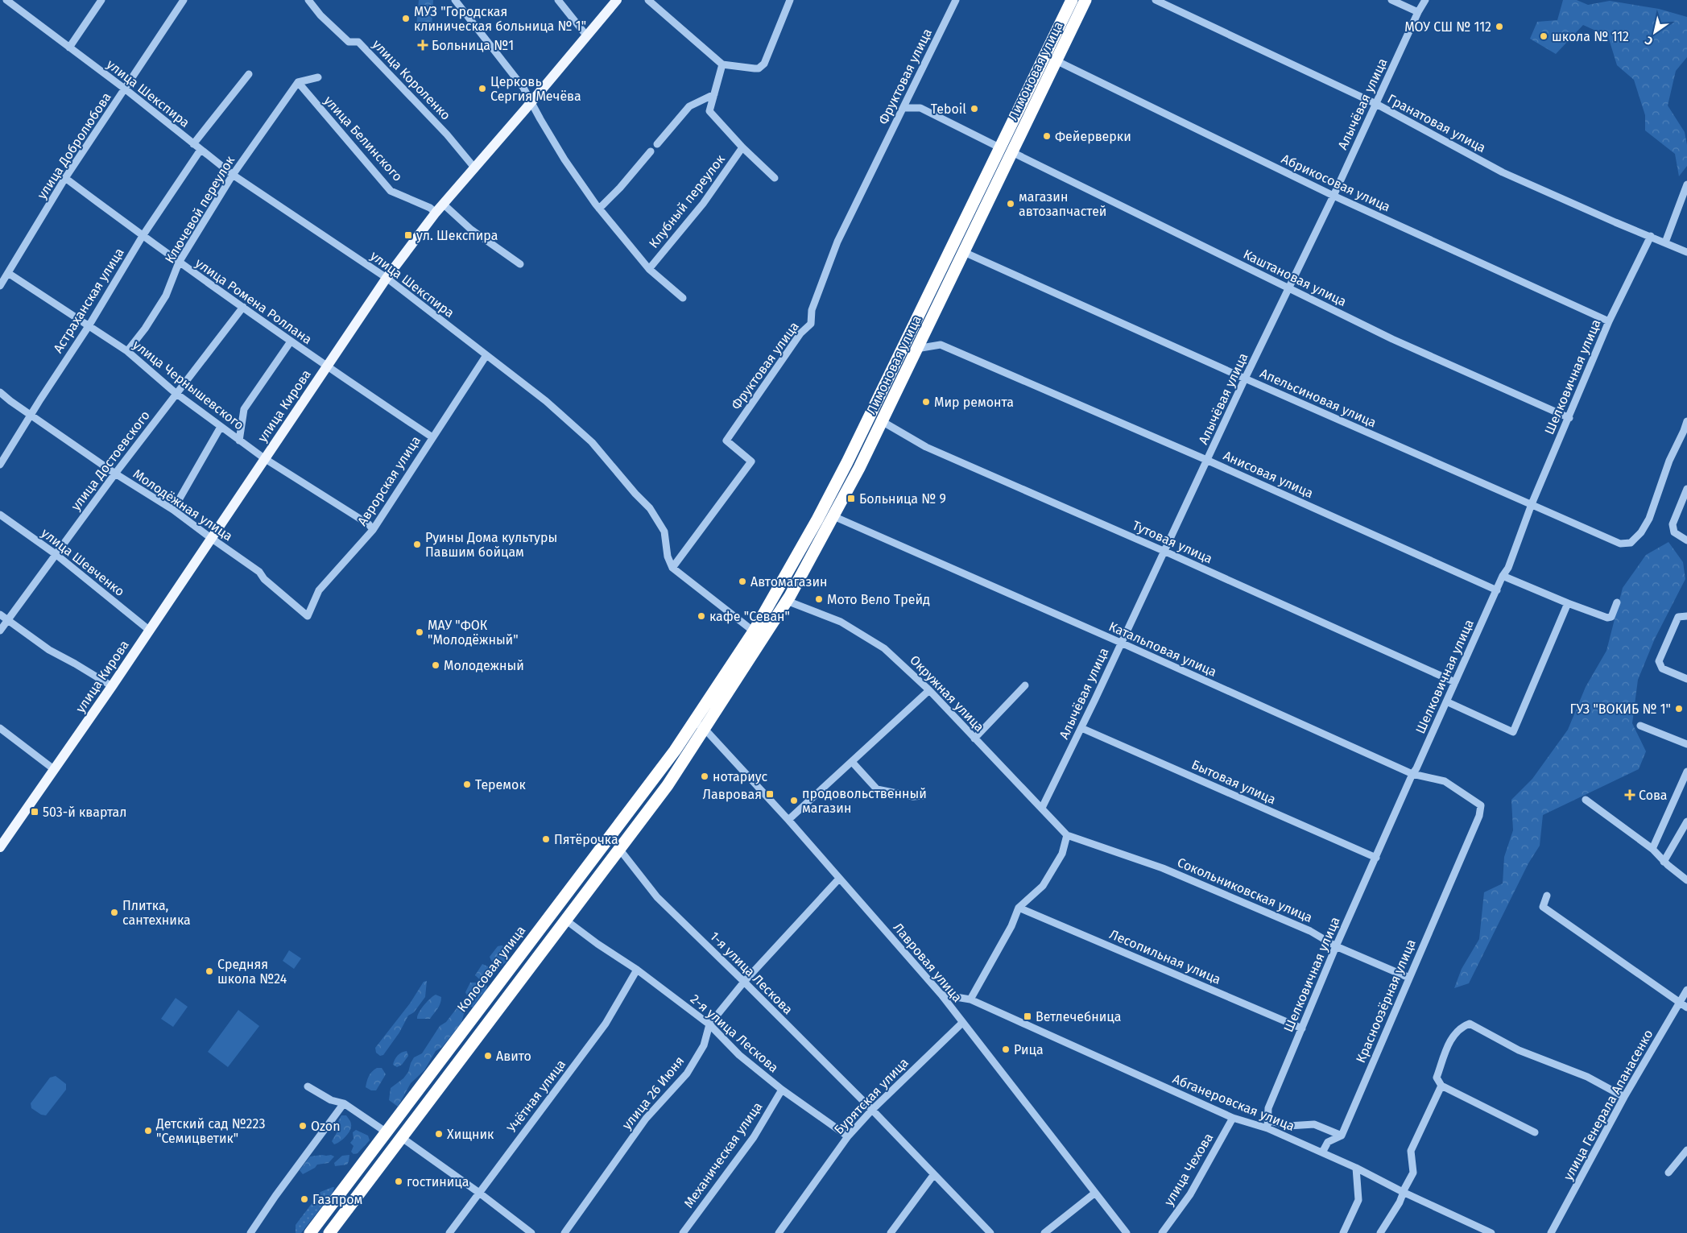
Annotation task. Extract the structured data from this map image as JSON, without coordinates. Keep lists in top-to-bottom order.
{
  "streets": {
    "highway": ["Лимоновая улица", "Колосовая улица"],
    "main road": ["улица Кирова"],
    "street": [
      "Фруктовая улица",
      "улица Короленко",
      "улица Шекспира",
      "Алычёвая улица",
      "Гранатовая улица",
      "улица Белинского",
      "улица Добролюбова",
      "Абрикосовая улица",
      "Клубный переулок",
      "Ключевой переулок",
      "Каштановая улица",
      "Астраханская улица",
      "улица Ромена Роллана",
      "Шелковичная улица",
      "улица Чернышевского",
      "Апельсиновая улица",
      "улица Достоевского",
      "Анисовая улица",
      "Аврорская улица",
      "Молодёжная улица",
      "Тутовая улица",
      "улица Шевченко",
      "Катальповая улица",
      "Окружная улица",
      "Бытовая улица",
      "Сокольниковская улица",
      "Лесопильная улица",
      "Лавровая улица",
      "1-я улица Лескова",
      "Красноозёрная улица",
      "2-я улица Лескова",
      "улица 26 Июня",
      "Учётная улица",
      "Бурятская улица",
      "Абганеровская улица",
      "улица Генерала Апанасенко",
      "Механическая улица",
      "улица Чехова"
    ]
  },
  "crossings": [
    ["Лимоновая улица", "Абрикосовая улица"],
    ["Лимоновая улица", "Каштановая улица"],
    ["Лимоновая улица", "Апельсиновая улица"],
    ["Лимоновая улица", "Анисовая улица"],
    ["Лимоновая улица", "Тутовая улица"],
    ["Лимоновая улица", "Катальповая улица"],
    ["Лимоновая улица", "Окружная улица"],
    ["Лимоновая улица", "Лавровая улица"],
    ["Лимоновая улица", "Колосовая улица"],
    ["Фруктовая улица", "улица Шекспира"],
    ["улица Короленко", "улица Кирова"],
    ["улица Шекспира", "улица Добролюбова"],
    ["улица Шекспира", "Ключевой переулок"],
    ["улица Шекспира", "Астраханская улица"],
    ["улица Шекспира", "улица Кирова"],
    ["улица Шекспира", "Аврорская улица"],
    ["Алычёвая улица", "Гранатовая улица"],
    ["Алычёвая улица", "Абрикосовая улица"],
    ["Алычёвая улица", "Каштановая улица"],
    ["Алычёвая улица", "Апельсиновая улица"],
    ["Алычёвая улица", "Анисовая улица"],
    ["Алычёвая улица", "Тутовая улица"],
    ["Алычёвая улица", "Катальповая улица"],
    ["Алычёвая улица", "Окружная улица"],
    ["Алычёвая улица", "Бытовая улица"],
    ["Гранатовая улица", "Шелковичная улица"],
    ["улица Белинского", "Ключевой переулок"],
    ["улица Белинского", "улица Кирова"],
    ["улица Добролюбова", "улица Ромена Роллана"],
    ["улица Добролюбова", "улица Чернышевского"],
    ["Абрикосовая улица", "Шелковичная улица"],
    ["Ключевой переулок", "улица Ромена Роллана"],
    ["Ключевой переулок", "улица Чернышевского"],
    ["Каштановая улица", "Шелковичная улица"],
    ["Астраханская улица", "улица Ромена Роллана"],
    ["Астраханская улица", "улица Чернышевского"],
    ["Астраханская улица", "Молодёжная улица"],
    ["улица Ромена Роллана", "улица Кирова"],
    ["улица Ромена Роллана", "улица Достоевского"],
    ["улица Ромена Роллана", "Аврорская улица"],
    ["Шелковичная улица", "Апельсиновая улица"],
    ["Шелковичная улица", "Анисовая улица"],
    ["Шелковичная улица", "Тутовая улица"],
    ["Шелковичная улица", "Катальповая улица"],
    ["Шелковичная улица", "Бытовая улица"],
    ["Шелковичная улица", "Сокольниковская улица"],
    ["Шелковичная улица", "Лесопильная улица"],
    ["Шелковичная улица", "Абганеровская улица"],
    ["улица Чернышевского", "улица Кирова"],
    ["улица Чернышевского", "улица Достоевского"],
    ["улица Чернышевского", "Аврорская улица"],
    ["улица Кирова", "Молодёжная улица"],
    ["улица Кирова", "улица Шевченко"],
    ["улица Достоевского", "Молодёжная улица"],
    ["улица Достоевского", "улица Шевченко"],
    ["Аврорская улица", "Молодёжная улица"],
    ["Катальповая улица", "Красноозёрная улица"],
    ["Окружная улица", "Сокольниковская улица"],
    ["Сокольниковская улица", "Красноозёрная улица"],
    ["Лавровая улица", "Колосовая улица"],
    ["Лавровая улица", "улица 26 Июня"],
    ["Лавровая улица", "Бурятская улица"],
    ["Лавровая улица", "Абганеровская улица"],
    ["1-я улица Лескова", "улица 26 Июня"],
    ["1-я улица Лескова", "Бурятская улица"],
    ["2-я улица Лескова", "улица 26 Июня"],
    ["2-я улица Лескова", "Учётная улица"],
    ["2-я улица Лескова", "Бурятская улица"],
    ["2-я улица Лескова", "Механическая улица"],
    ["Абганеровская улица", "улица Чехова"]
  ],
  "places": {
    "other": [
      "МУЗ \"Городская клиническая больница № 1\"",
      "МОУ СШ № 112",
      "школа № 112",
      "Церковь Сергия Мечёва",
      "Teboil",
      "Фейерверки",
      "магазин автозапчастей",
      "Мир ремонта",
      "Руины Дома культуры Павшим бойцам",
      "Автомагазин",
      "Мото Вело Трейд",
      "кафе \"Севан\"",
      "МАУ \"ФОК \"Молодёжный\"",
      "Молодежный",
      "ГУЗ \"ВОКИБ № 1\"",
      "нотариус",
      "Теремок",
      "продовольственный магазин",
      "Пятёрочка",
      "Плитка, сантехника",
      "Средняя школа №24",
      "Рица",
      "Авито",
      "Ozon",
      "Детский сад №223 \"Семицветик\"",
      "Хищник",
      "гостиница",
      "Газпром"
    ],
    "health": ["Больница №1", "Сова"],
    "transit": [
      "ул. Шекспира",
      "Больница № 9",
      "Лавровая",
      "503-й квартал",
      "Ветлечебница"
    ]
  },
  "north": "bottom left"
}
